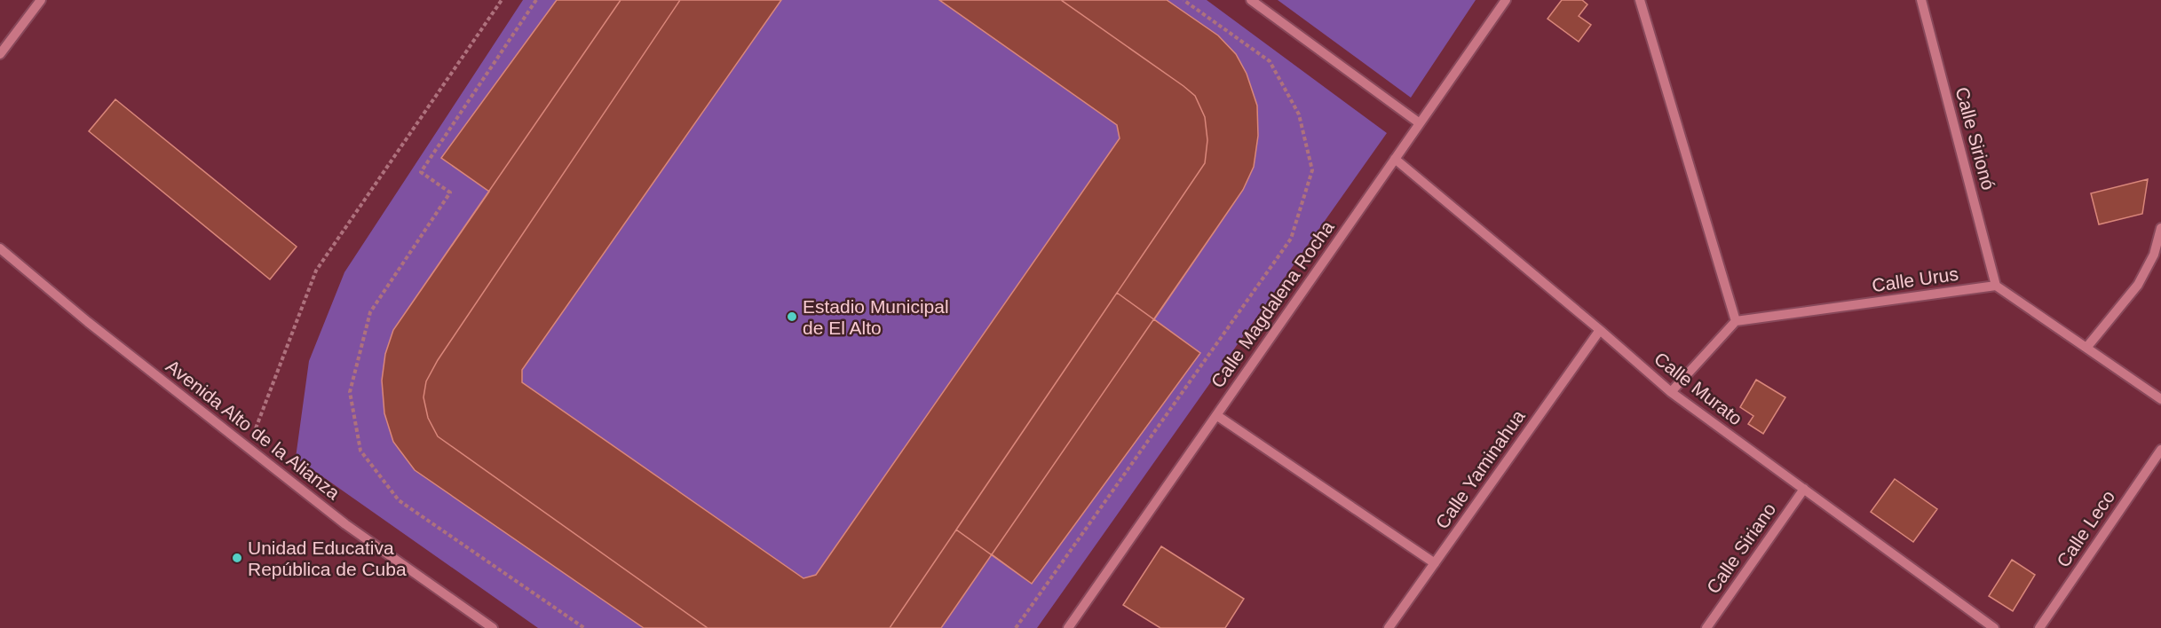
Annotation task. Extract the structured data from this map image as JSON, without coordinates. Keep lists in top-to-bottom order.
{
  "streets": {
    "street": [
      "Calle Sirionó",
      "Calle Urus",
      "Calle Magdalena Rocha",
      "Calle Murato",
      "Avenida Alto de la Alianza",
      "Calle Yaminahua",
      "Calle Leco",
      "Calle Siriano"
    ]
  },
  "crossings": [
    ["Calle Sirionó", "Calle Urus"],
    ["Calle Magdalena Rocha", "Calle Murato"],
    ["Calle Murato", "Calle Yaminahua"],
    ["Calle Murato", "Calle Siriano"]
  ],
  "places": ["Estadio Municipal de El Alto", "Unidad Educativa República de Cuba"]
}
